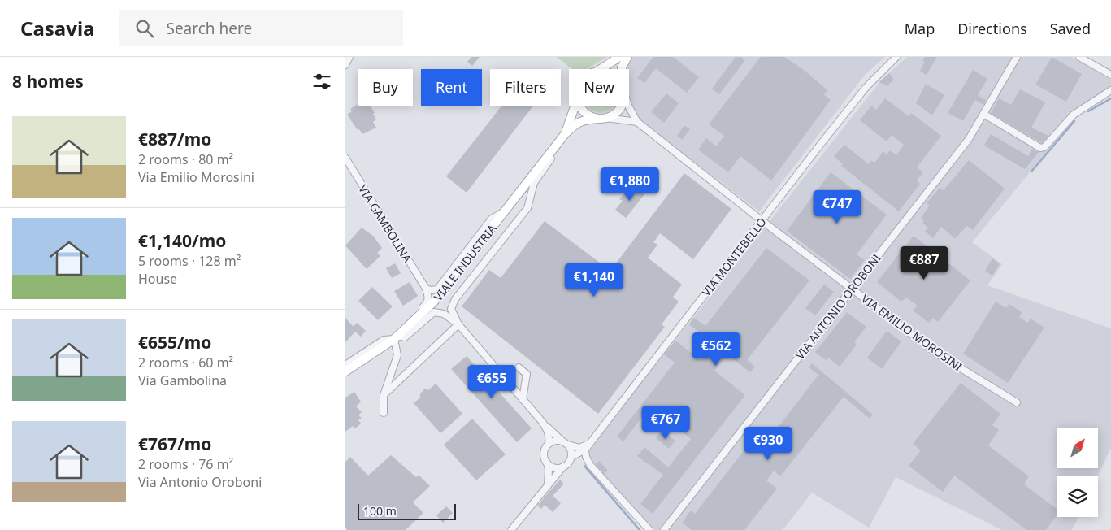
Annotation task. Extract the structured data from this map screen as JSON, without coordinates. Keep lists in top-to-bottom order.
{
  "streets": {
    "main road": ["VIALE INDUSTRIA"],
    "street": [
      "VIA GAMBOLINA",
      "VIA MONTEBELLO",
      "VIA ANTONIO OROBONI",
      "VIA EMILIO MOROSINI"
    ]
  },
  "crossings": [
    ["VIA MONTEBELLO", "VIA EMILIO MOROSINI"],
    ["VIA ANTONIO OROBONI", "VIA EMILIO MOROSINI"]
  ],
  "scale_bar": "100 m",
  "north": "top right",
  "page": {
    "header": "Casavia",
    "search": "Search here",
    "nav": ["Map", "Directions", "Saved"],
    "heading": "8 homes",
    "chip": [
      "Buy",
      "Rent",
      "Filters",
      "New"
    ],
    "list": [
      {
        "name": "€887/mo",
        "note": "2 rooms · 80 m² · Via Emilio Morosini"
      },
      {
        "name": "€1,140/mo",
        "note": "5 rooms · 128 m² · House"
      },
      {
        "name": "€655/mo",
        "note": "2 rooms · 60 m² · Via Gambolina"
      },
      {
        "name": "€767/mo",
        "note": "2 rooms · 76 m² · Via Antonio Oroboni"
      }
    ],
    "price": [
      "€1,880",
      "€747",
      "€887",
      "€1,140",
      "€562",
      "€655",
      "€767",
      "€930"
    ],
    "scale": "100 m"
  }
}
